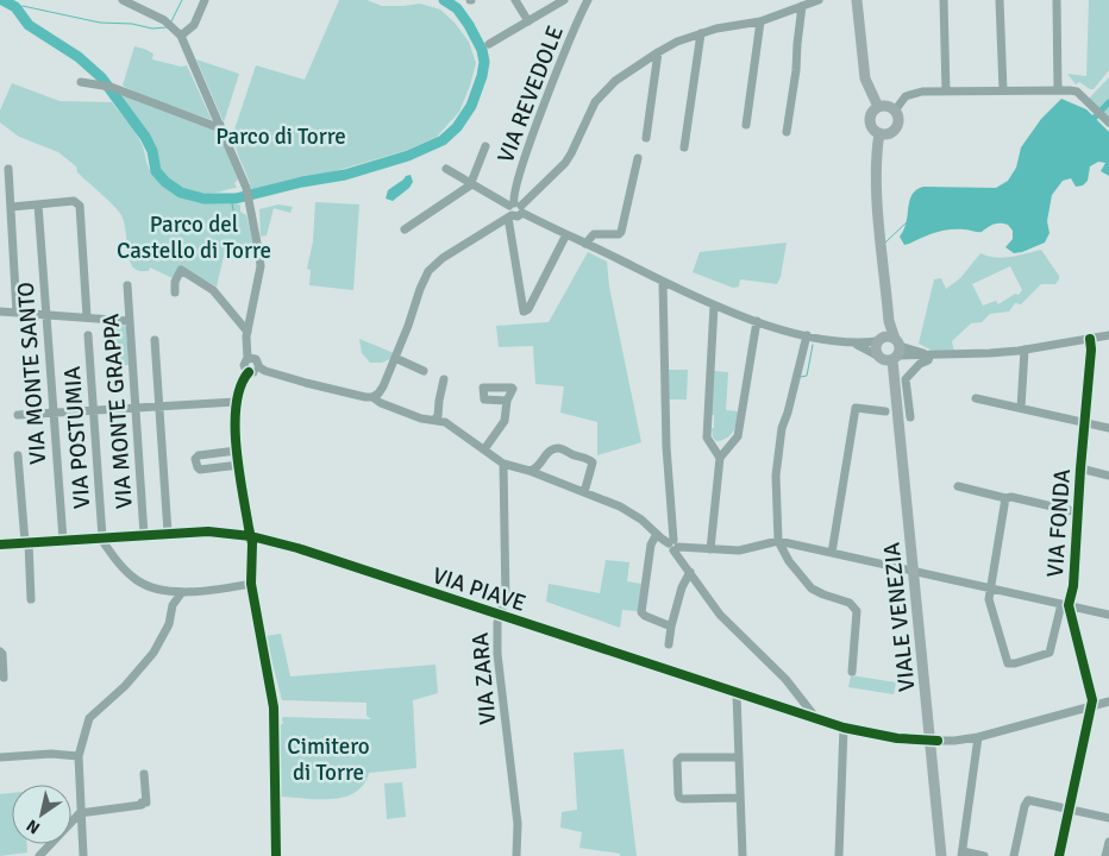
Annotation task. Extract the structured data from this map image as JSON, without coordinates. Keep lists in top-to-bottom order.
{
  "streets": {
    "main road": ["VIALE VENEZIA"],
    "street": [
      "VIA REVEDOLE",
      "VIA MONTE SANTO",
      "VIA MONTE GRAPPA",
      "VIA POSTUMIA",
      "VIA FONDA",
      "VIA PIAVE",
      "VIA ZARA"
    ]
  },
  "crossings": [
    ["VIA MONTE SANTO", "VIA PIAVE"],
    ["VIA MONTE GRAPPA", "VIA PIAVE"],
    ["VIA POSTUMIA", "VIA PIAVE"],
    ["VIA FONDA", "VIA PIAVE"],
    ["VIA PIAVE", "VIALE VENEZIA"],
    ["VIA PIAVE", "VIA ZARA"]
  ],
  "parks": ["Parco di Torre", "Parco del Castello di Torre", "Cimitero di Torre"],
  "north": "bottom left"
}
